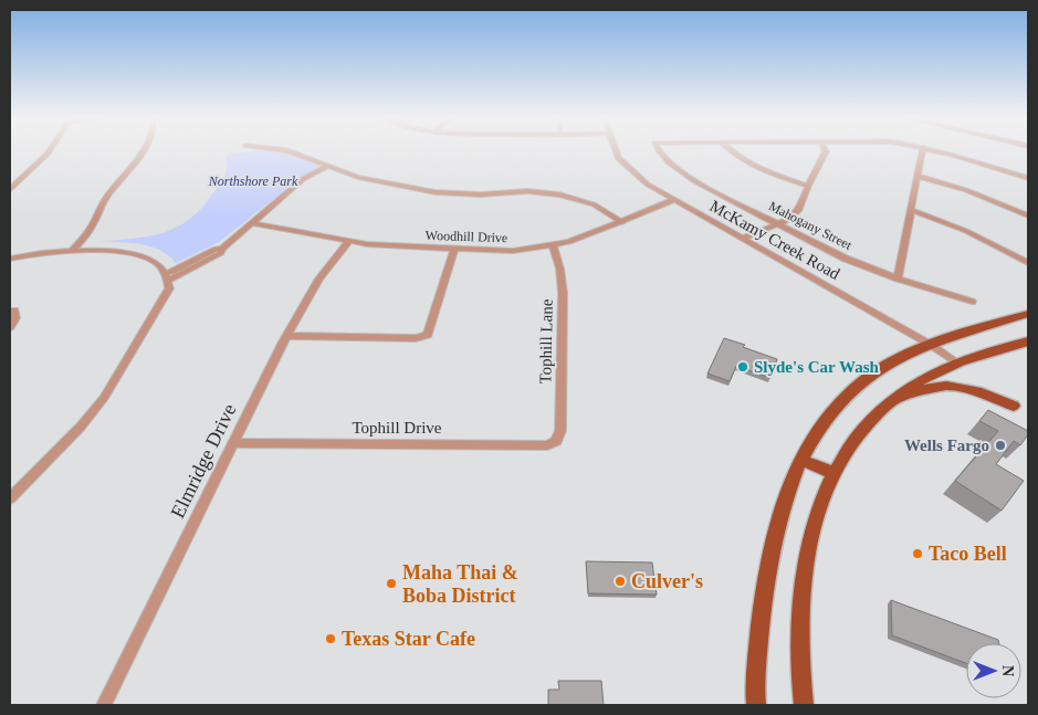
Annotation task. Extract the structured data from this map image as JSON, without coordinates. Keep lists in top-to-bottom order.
{
  "streets": {
    "street": [
      "Mahogany Street",
      "Woodhill Drive",
      "McKamy Creek Road",
      "Tophill Lane",
      "Tophill Drive",
      "Elmridge Drive"
    ]
  },
  "crossings": [
    ["Woodhill Drive", "McKamy Creek Road"],
    ["Woodhill Drive", "Tophill Lane"],
    ["Woodhill Drive", "Elmridge Drive"],
    ["Tophill Lane", "Tophill Drive"],
    ["Tophill Drive", "Elmridge Drive"]
  ],
  "parks": ["Northshore Park"],
  "places": [
    "Slyde's Car Wash",
    "Wells Fargo",
    "Taco Bell",
    "Culver's",
    "Maha Thai & Boba District",
    "Texas Star Cafe"
  ],
  "north": "right"
}
